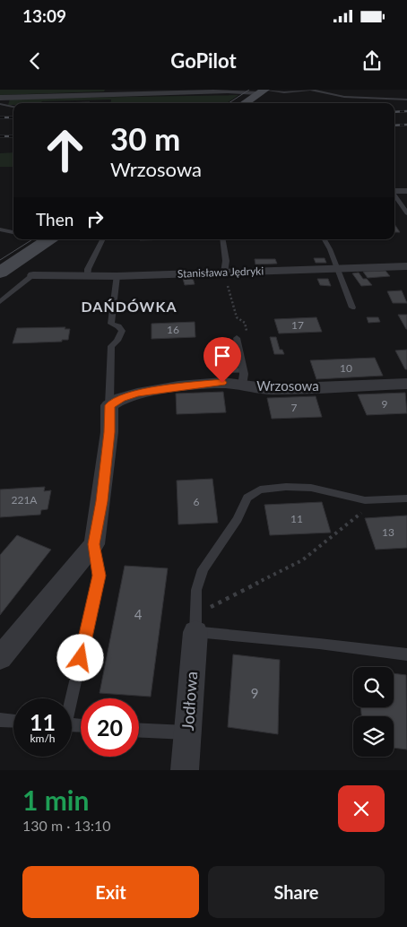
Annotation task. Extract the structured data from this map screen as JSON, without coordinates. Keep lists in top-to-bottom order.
{
  "streets": {
    "street": ["Stanisława Jędryki", "Wrzosowa", "Jodłowa"]
  },
  "districts": ["DAŃDÓWKA"],
  "house_numbers": [
    "17",
    "16",
    "10",
    "9",
    "7",
    "221A",
    "6",
    "11",
    "13",
    "4",
    "9"
  ],
  "page": {
    "status": "13:09",
    "header": "GoPilot",
    "turn": ["30 m", "Wrzosowa"],
    "then": "Then",
    "speed": "11 km/h",
    "limit": "20",
    "heading": ["1 min", "130 m · 13:10"],
    "buttons": ["Exit", "Share"]
  }
}
